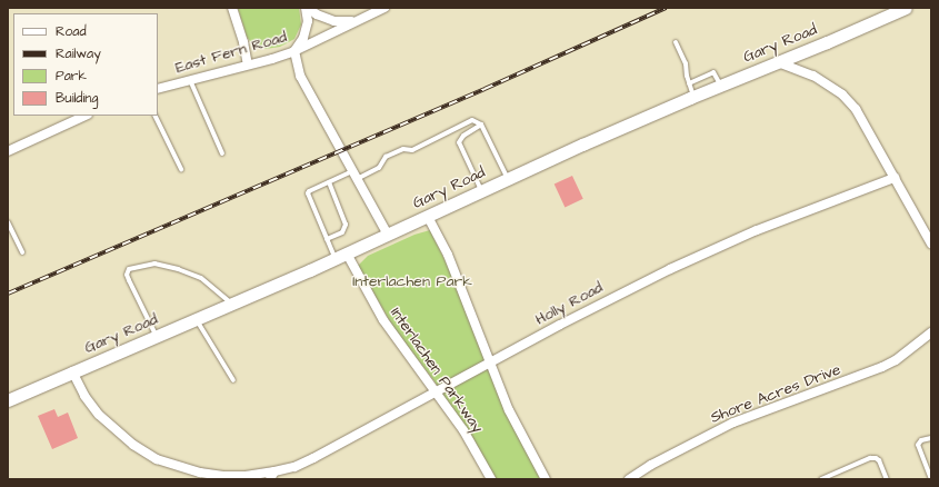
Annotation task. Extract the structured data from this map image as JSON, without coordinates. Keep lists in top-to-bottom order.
{
  "streets": {
    "main road": ["Gary Road"],
    "street": [
      "East Fern Road",
      "Holly Road",
      "Interlachen Parkway",
      "Shore Acres Drive"
    ]
  },
  "crossings": [
    ["Gary Road", "Holly Road"],
    ["Gary Road", "Interlachen Parkway"],
    ["Holly Road", "Interlachen Parkway"]
  ],
  "parks": ["Interlachen Park"],
  "legend": [
    "Road",
    "Railway",
    "Park",
    "Building"
  ]
}
